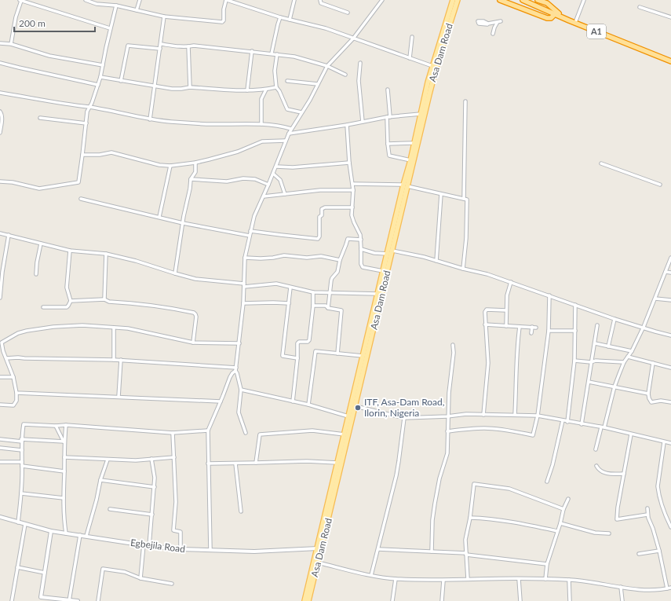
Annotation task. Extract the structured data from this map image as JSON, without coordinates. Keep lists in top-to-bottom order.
{
  "streets": {
    "highway": ["A1"],
    "main road": ["Asa Dam Road"],
    "street": ["Egbejila Road"]
  },
  "crossings": [
    ["Asa Dam Road", "Egbejila Road"]
  ],
  "places": ["ITF, Asa-Dam Road, Ilorin, Nigeria"],
  "scale_bar": "200 m"
}
